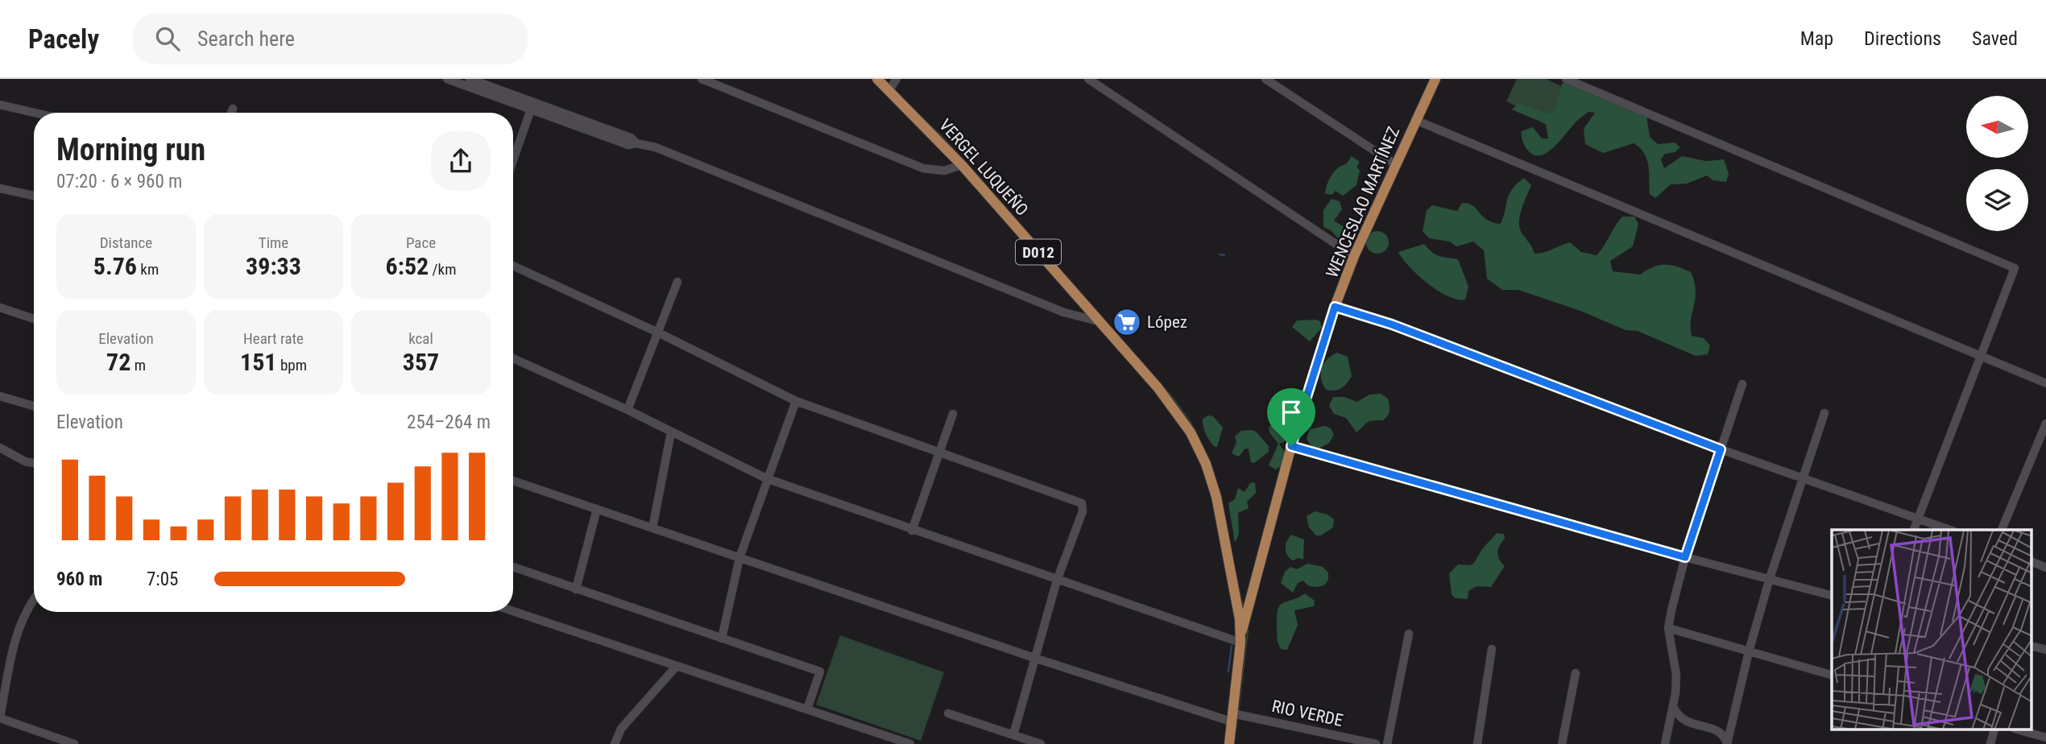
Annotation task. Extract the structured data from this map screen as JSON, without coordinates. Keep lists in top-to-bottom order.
{
  "streets": {
    "main road": ["VERGEL LUQUEÑO", "WENCESLAO MARTÍNEZ", "D012"],
    "street": ["RIO VERDE"]
  },
  "crossings": [
    ["VERGEL LUQUEÑO", "WENCESLAO MARTÍNEZ"],
    ["VERGEL LUQUEÑO", "D012"],
    ["WENCESLAO MARTÍNEZ", "D012"],
    ["D012", "RIO VERDE"]
  ],
  "places": {
    "supermarket": ["López"]
  },
  "north": "left",
  "page": {
    "header": "Pacely",
    "search": "Search here",
    "nav": ["Map", "Directions", "Saved"],
    "heading": ["Morning run", "07:20 · 6 × 960 m"],
    "stats": [
      ["Distance", "5.76 km"],
      ["Time", "39:33"],
      ["Pace", "6:52 /km"],
      ["Elevation", "72 m"],
      ["Heart rate", "151 bpm"],
      ["kcal", "357"]
    ],
    "chart": ["Elevation", "254–264 m"],
    "list": [
      {
        "name": "960 m",
        "note": "7:05"
      }
    ]
  }
}
